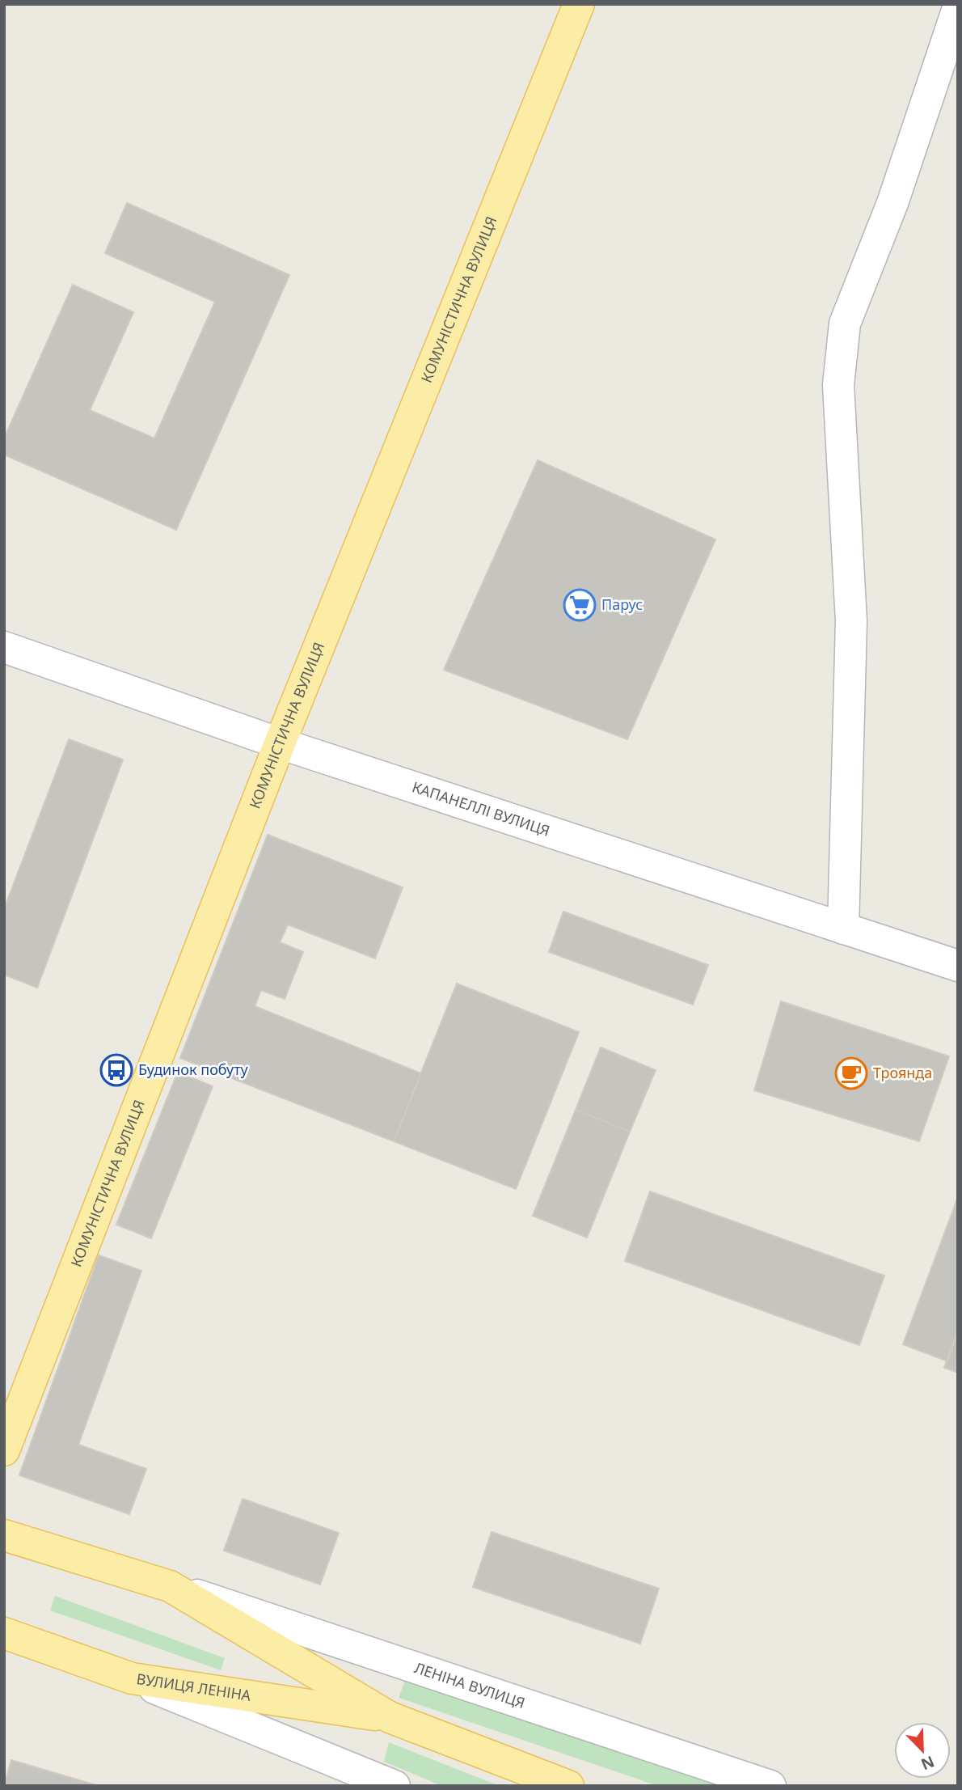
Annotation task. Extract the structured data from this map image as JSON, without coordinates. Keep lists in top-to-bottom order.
{
  "streets": {
    "main road": ["КОМУНІСТИЧНА ВУЛИЦЯ", "ЛЕНІНА ВУЛИЦЯ", "ВУЛИЦЯ ЛЕНІНА"],
    "street": ["КАПАНЕЛЛІ ВУЛИЦЯ"]
  },
  "crossings": [
    ["КОМУНІСТИЧНА ВУЛИЦЯ", "КАПАНЕЛЛІ ВУЛИЦЯ"],
    ["ЛЕНІНА ВУЛИЦЯ", "ВУЛИЦЯ ЛЕНІНА"]
  ],
  "places": {
    "supermarket": ["Парус"],
    "bus stop": ["Будинок побуту"],
    "cafe": ["Троянда"]
  },
  "north": "bottom right"
}
